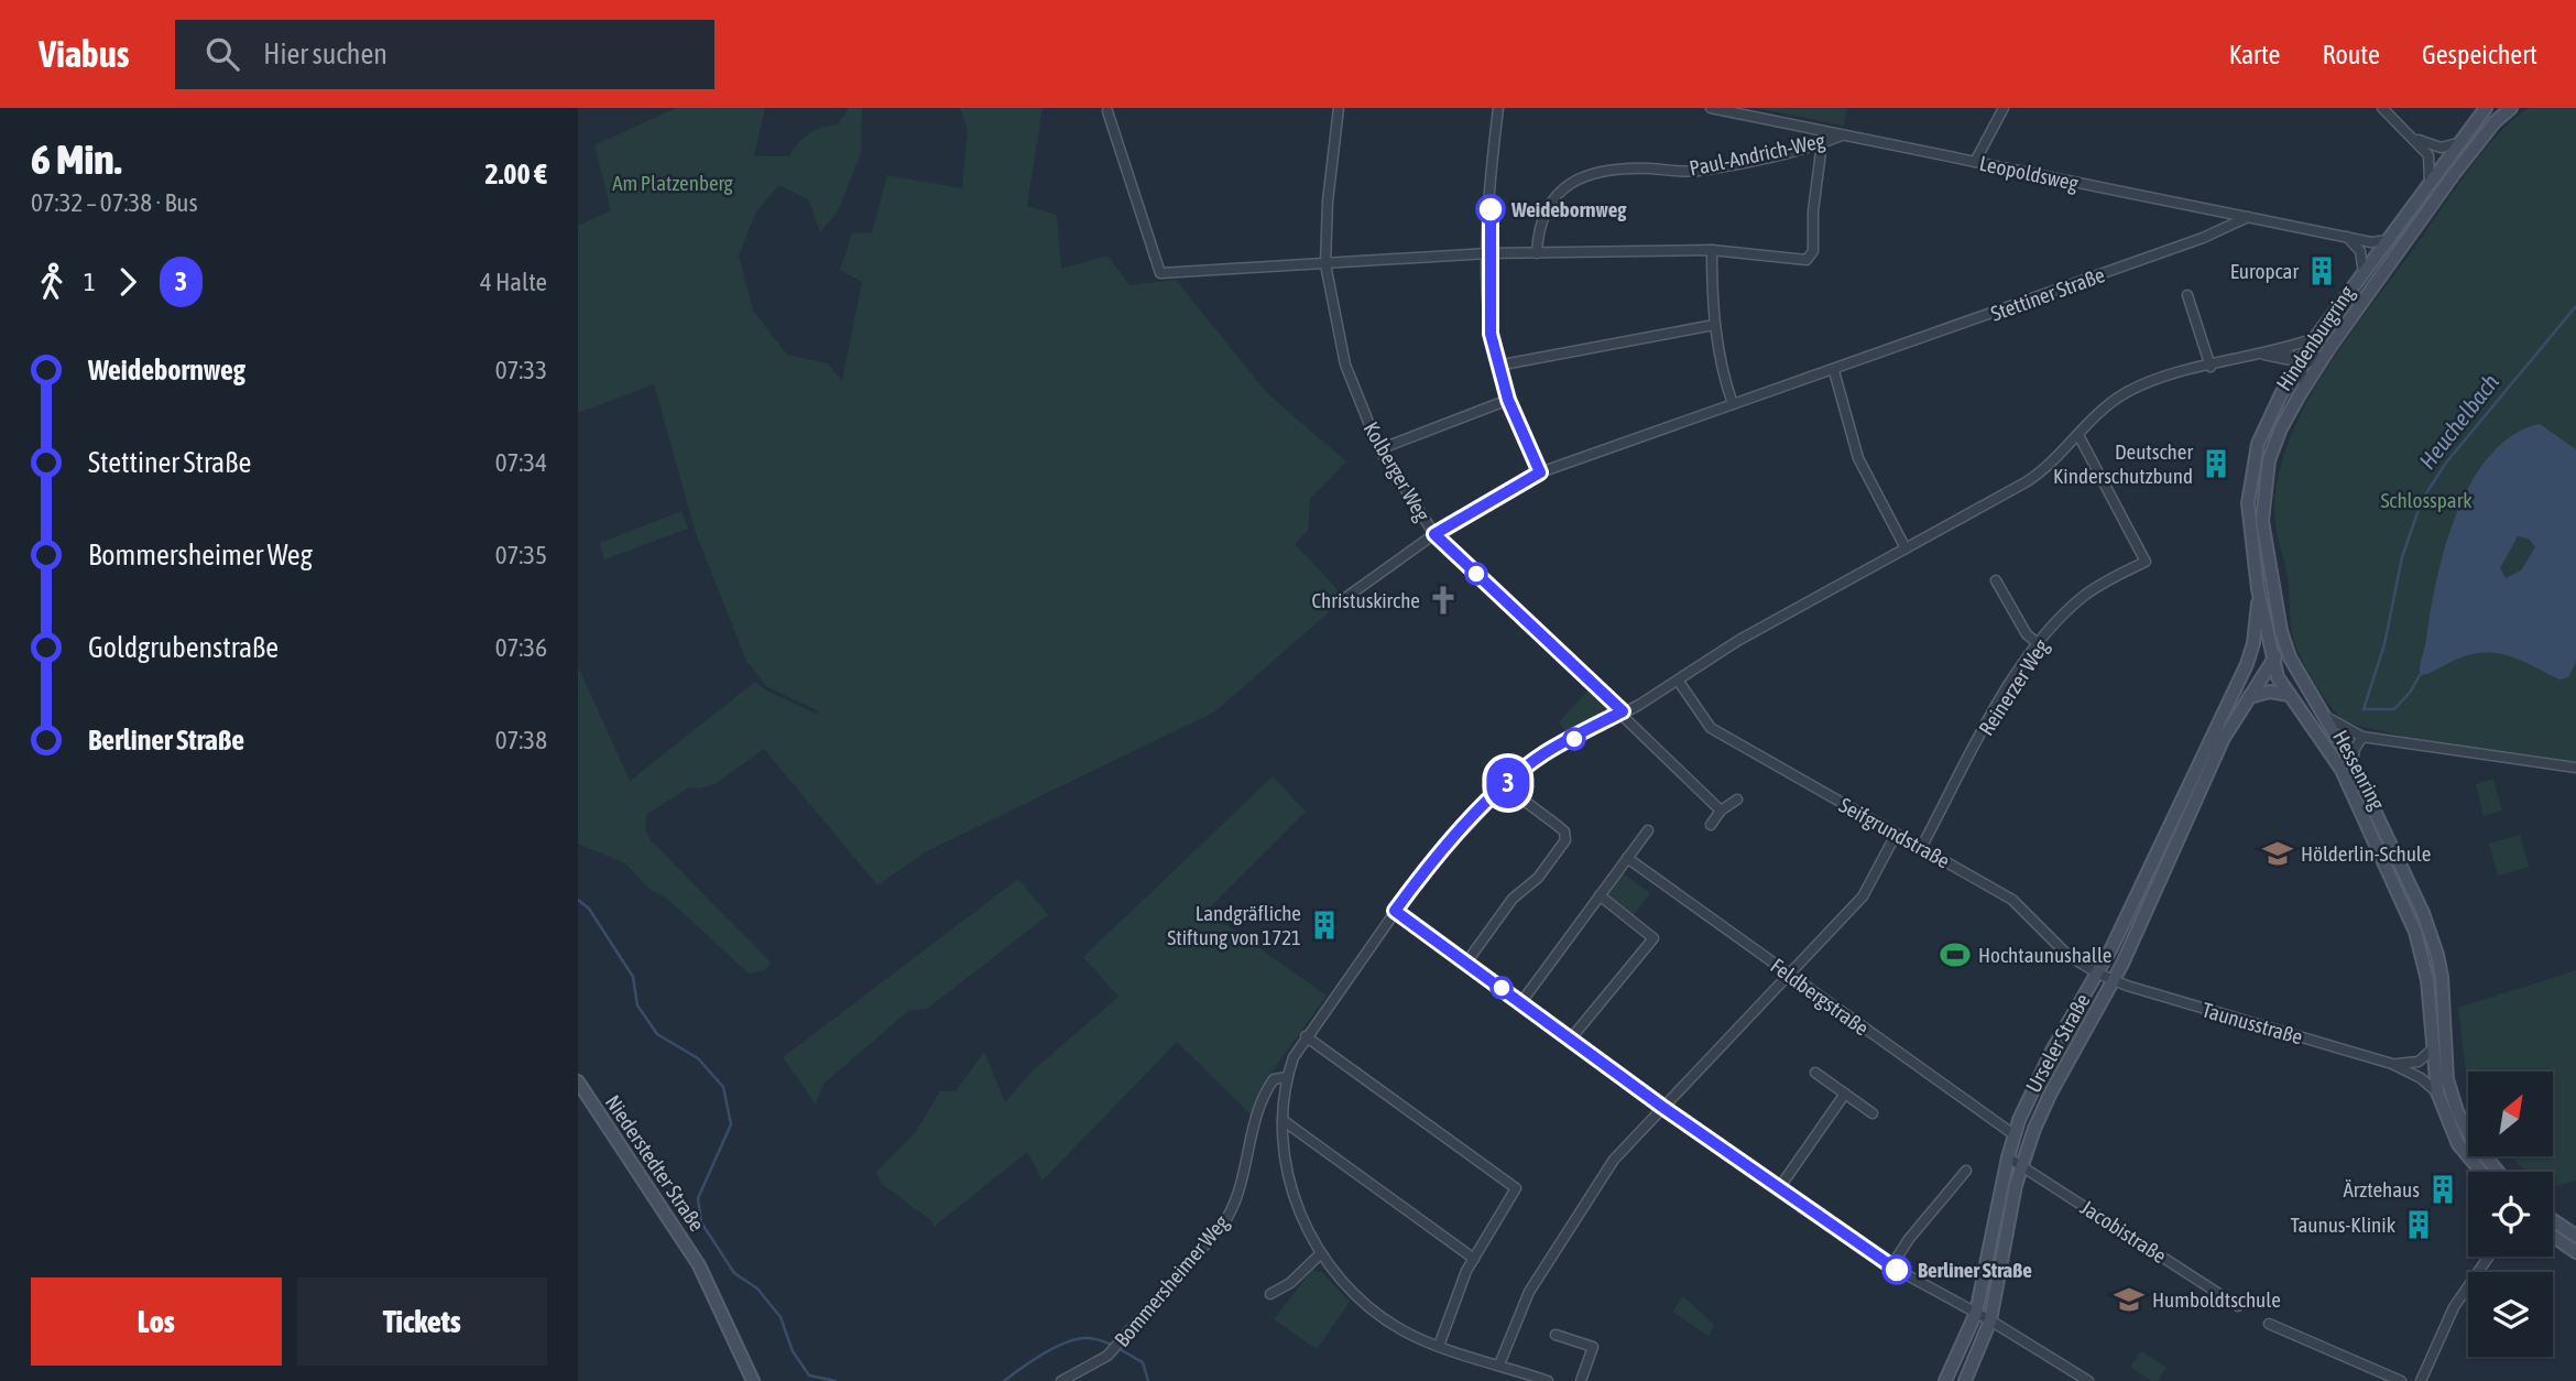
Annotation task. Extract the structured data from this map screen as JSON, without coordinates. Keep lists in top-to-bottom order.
{
  "streets": {
    "street": [
      "Paul-Andrich-Weg",
      "Leopoldsweg",
      "Stettiner Straße",
      "Hindenburgring",
      "Kolberger Weg",
      "Reinerzer Weg",
      "Hessenring",
      "Seifgrundstraße",
      "Feldbergstraße",
      "Taunusstraße",
      "Urseler Straße",
      "Niederstedter Straße",
      "Jacobistraße",
      "Bommersheimer Weg"
    ]
  },
  "crossings": [
    ["Paul-Andrich-Weg", "Leopoldsweg"],
    ["Leopoldsweg", "Stettiner Straße"],
    ["Leopoldsweg", "Hindenburgring"],
    ["Stettiner Straße", "Kolberger Weg"],
    ["Hindenburgring", "Hessenring"],
    ["Hindenburgring", "Urseler Straße"],
    ["Reinerzer Weg", "Seifgrundstraße"],
    ["Hessenring", "Taunusstraße"],
    ["Hessenring", "Urseler Straße"],
    ["Seifgrundstraße", "Taunusstraße"],
    ["Seifgrundstraße", "Urseler Straße"],
    ["Feldbergstraße", "Urseler Straße"],
    ["Taunusstraße", "Urseler Straße"],
    ["Urseler Straße", "Jacobistraße"]
  ],
  "water": ["Heuchelbach"],
  "parks": ["Am Platzenberg", "Schlosspark"],
  "places": {
    "other": ["Weidebornweg", "Berliner Straße"],
    "building": [
      "Europcar",
      "Deutscher Kinderschutzbund",
      "Landgräfliche Stiftung von 1721",
      "Ärztehaus",
      "Taunus-Klinik"
    ],
    "church": ["Christuskirche"],
    "school or university": ["Hölderlin-Schule", "Humboldtschule"],
    "sports": ["Hochtaunushalle"]
  },
  "lines": ["bus line 3"],
  "north": "top right",
  "page": {
    "header": "Viabus",
    "search": "Hier suchen",
    "nav": ["Karte", "Route", "Gespeichert"],
    "heading": ["6 Min.", "07:32 – 07:38 · Bus", "2.00 €"],
    "on_map": "3",
    "legs": ["1", "3", "4 Halte"],
    "list": [
      {
        "name": "Weidebornweg",
        "value": "07:33"
      },
      {
        "name": "Stettiner Straße",
        "value": "07:34"
      },
      {
        "name": "Bommersheimer Weg",
        "value": "07:35"
      },
      {
        "name": "Goldgrubenstraße",
        "value": "07:36"
      },
      {
        "name": "Berliner Straße",
        "value": "07:38"
      }
    ],
    "buttons": ["Los", "Tickets"]
  }
}
